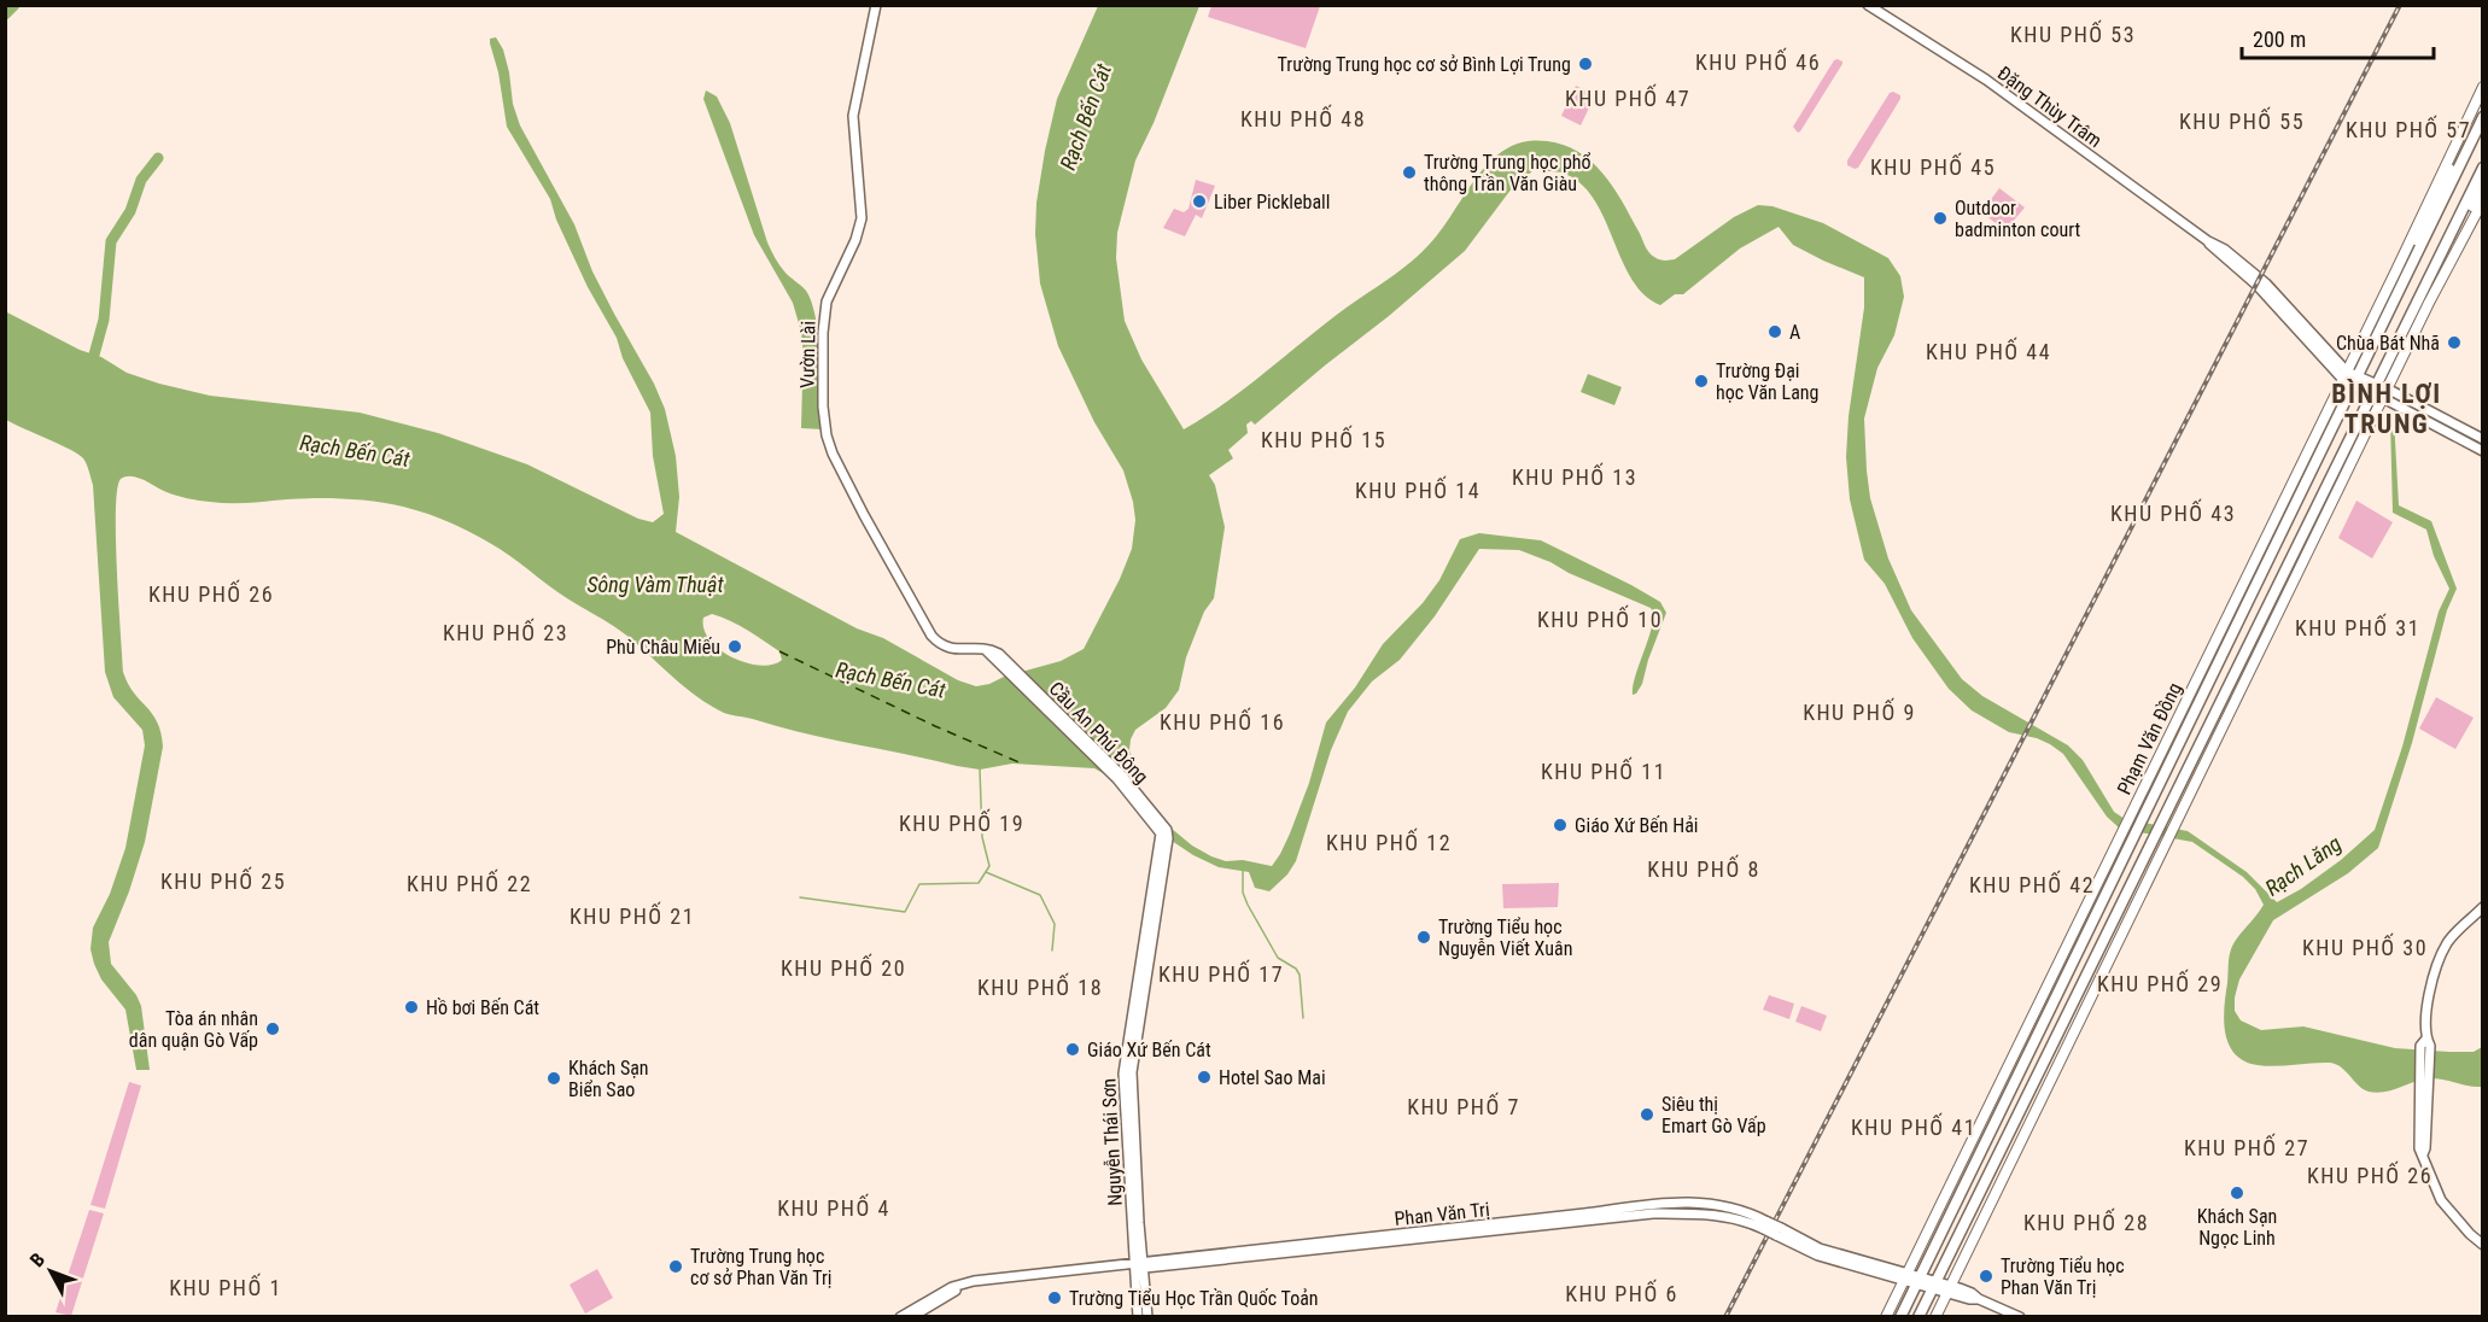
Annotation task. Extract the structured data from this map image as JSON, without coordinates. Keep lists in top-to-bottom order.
{
  "streets": {
    "highway": ["Phạm Văn Đồng"],
    "main road": [
      "Đặng Thùy Trâm",
      "Vườn Lài",
      "Cầu An Phú Đông",
      "Nguyễn Thái Sơn",
      "Phan Văn Trị"
    ]
  },
  "crossings": [
    ["Đặng Thùy Trâm", "Phạm Văn Đồng"],
    ["Vườn Lài", "Cầu An Phú Đông"],
    ["Cầu An Phú Đông", "Nguyễn Thái Sơn"],
    ["Phạm Văn Đồng", "Phan Văn Trị"],
    ["Nguyễn Thái Sơn", "Phan Văn Trị"]
  ],
  "districts": [
    "KHU PHỐ 53",
    "KHU PHỐ 46",
    "KHU PHỐ 47",
    "KHU PHỐ 48",
    "KHU PHỐ 55",
    "KHU PHỐ 57",
    "KHU PHỐ 45",
    "KHU PHỐ 44",
    "BÌNH LỢI TRUNG",
    "KHU PHỐ 15",
    "KHU PHỐ 13",
    "KHU PHỐ 14",
    "KHU PHỐ 43",
    "KHU PHỐ 26",
    "KHU PHỐ 10",
    "KHU PHỐ 31",
    "KHU PHỐ 23",
    "KHU PHỐ 9",
    "KHU PHỐ 16",
    "KHU PHỐ 11",
    "KHU PHỐ 19",
    "KHU PHỐ 12",
    "KHU PHỐ 8",
    "KHU PHỐ 25",
    "KHU PHỐ 22",
    "KHU PHỐ 42",
    "KHU PHỐ 21",
    "KHU PHỐ 30",
    "KHU PHỐ 20",
    "KHU PHỐ 17",
    "KHU PHỐ 29",
    "KHU PHỐ 18",
    "KHU PHỐ 7",
    "KHU PHỐ 41",
    "KHU PHỐ 27",
    "KHU PHỐ 26",
    "KHU PHỐ 4",
    "KHU PHỐ 28",
    "KHU PHỐ 1",
    "KHU PHỐ 6"
  ],
  "water": ["Rạch Bến Cát", "Sông Vàm Thuật", "Rạch Lăng"],
  "places": [
    "Trường Trung học cơ sở Bình Lợi Trung",
    "Trường Trung học phổ thông Trần Văn Giàu",
    "Liber Pickleball",
    "Outdoor badminton court",
    "A",
    "Chùa Bát Nhã",
    "Trường Đại học Văn Lang",
    "Phù Châu Miếu",
    "Giáo Xứ Bến Hải",
    "Trường Tiểu học Nguyễn Viết Xuân",
    "Hồ bơi Bến Cát",
    "Tòa án nhân dân quận Gò Vấp",
    "Giáo Xứ Bến Cát",
    "Hotel Sao Mai",
    "Khách Sạn Biển Sao",
    "Siêu thị Emart Gò Vấp",
    "Khách Sạn Ngọc Linh",
    "Trường Trung học cơ sở Phan Văn Trị",
    "Trường Tiểu học Phan Văn Trị",
    "Trường Tiểu Học Trần Quốc Toản"
  ],
  "scale_bar": "200 m",
  "north": "top left"
}
